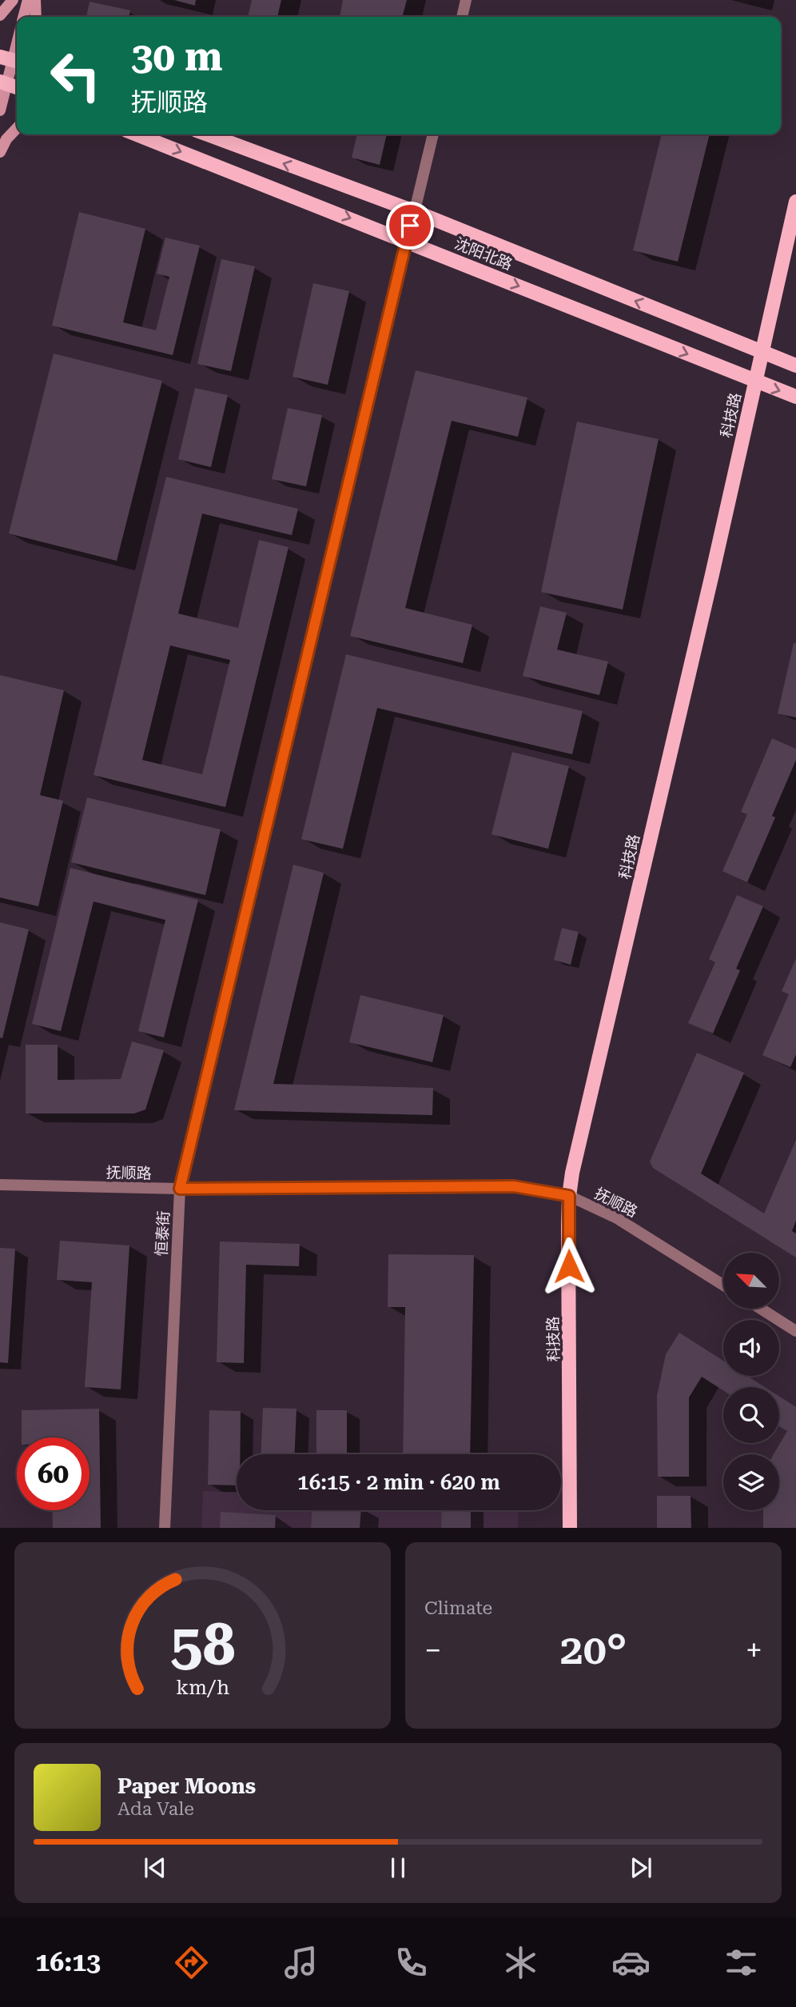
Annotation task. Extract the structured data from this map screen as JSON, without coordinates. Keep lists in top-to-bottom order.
{
  "streets": {
    "main road": ["沈阳北路", "科技路"],
    "street": ["抚顺路", "恒泰街"]
  },
  "crossings": [
    ["沈阳北路", "科技路"],
    ["沈阳北路", "恒泰街"],
    ["科技路", "抚顺路"],
    ["抚顺路", "恒泰街"]
  ],
  "north": "top left",
  "page": {
    "turn": ["30 m", "抚顺路"],
    "limit": "60",
    "trip": "16:15 · 2 min · 620 m",
    "tile": "Climate",
    "heat": ["−", "20°", "+"],
    "song": ["Paper Moons", "Ada Vale"],
    "tabs": "16:13",
    "gauge": ["58", "km/h"]
  }
}
